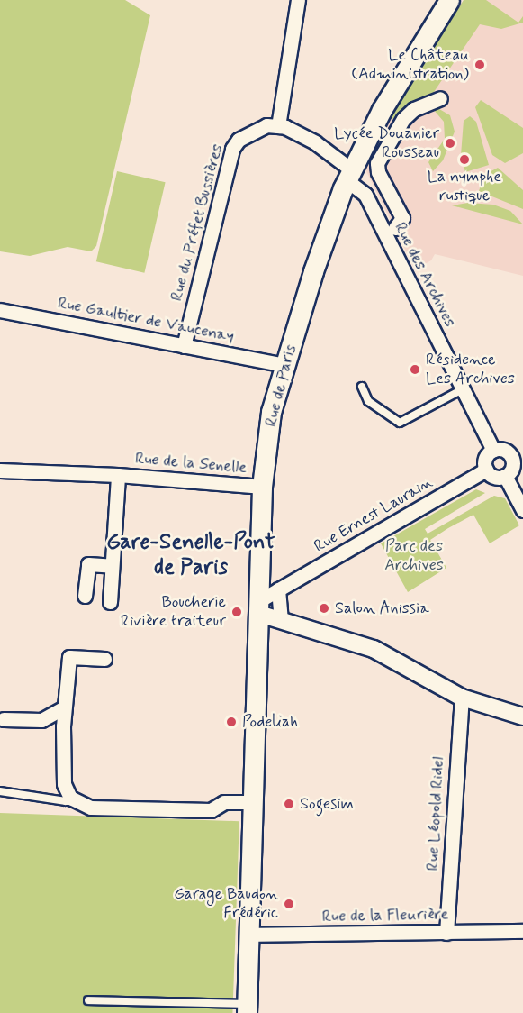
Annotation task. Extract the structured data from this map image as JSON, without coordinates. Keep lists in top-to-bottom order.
{
  "streets": {
    "main road": ["Rue de Paris"],
    "street": [
      "Rue du Préfet Bussières",
      "Rue des Archives",
      "Rue Gaultier de Vaucenay",
      "Rue de la Senelle",
      "Rue Ernest Laurain",
      "Rue Léopold Ridel",
      "Rue de la Fleurière"
    ]
  },
  "crossings": [
    ["Rue du Préfet Bussières", "Rue Gaultier de Vaucenay"],
    ["Rue des Archives", "Rue de Paris"],
    ["Rue des Archives", "Rue Ernest Laurain"],
    ["Rue Gaultier de Vaucenay", "Rue de Paris"],
    ["Rue de Paris", "Rue de la Senelle"],
    ["Rue de Paris", "Rue Ernest Laurain"],
    ["Rue de Paris", "Rue de la Fleurière"],
    ["Rue Léopold Ridel", "Rue de la Fleurière"]
  ],
  "districts": ["Gare-Senelle-Pont de Paris"],
  "parks": ["Parc des Archives"],
  "places": [
    "Le Château (Administration)",
    "Lycée Douanier Rousseau",
    "La nymphe rustique",
    "Résidence Les Archives",
    "Salon Anissia",
    "Boucherie Rivière traiteur",
    "Podeliah",
    "Sogesim",
    "Garage Baudon Frédéric"
  ]
}
